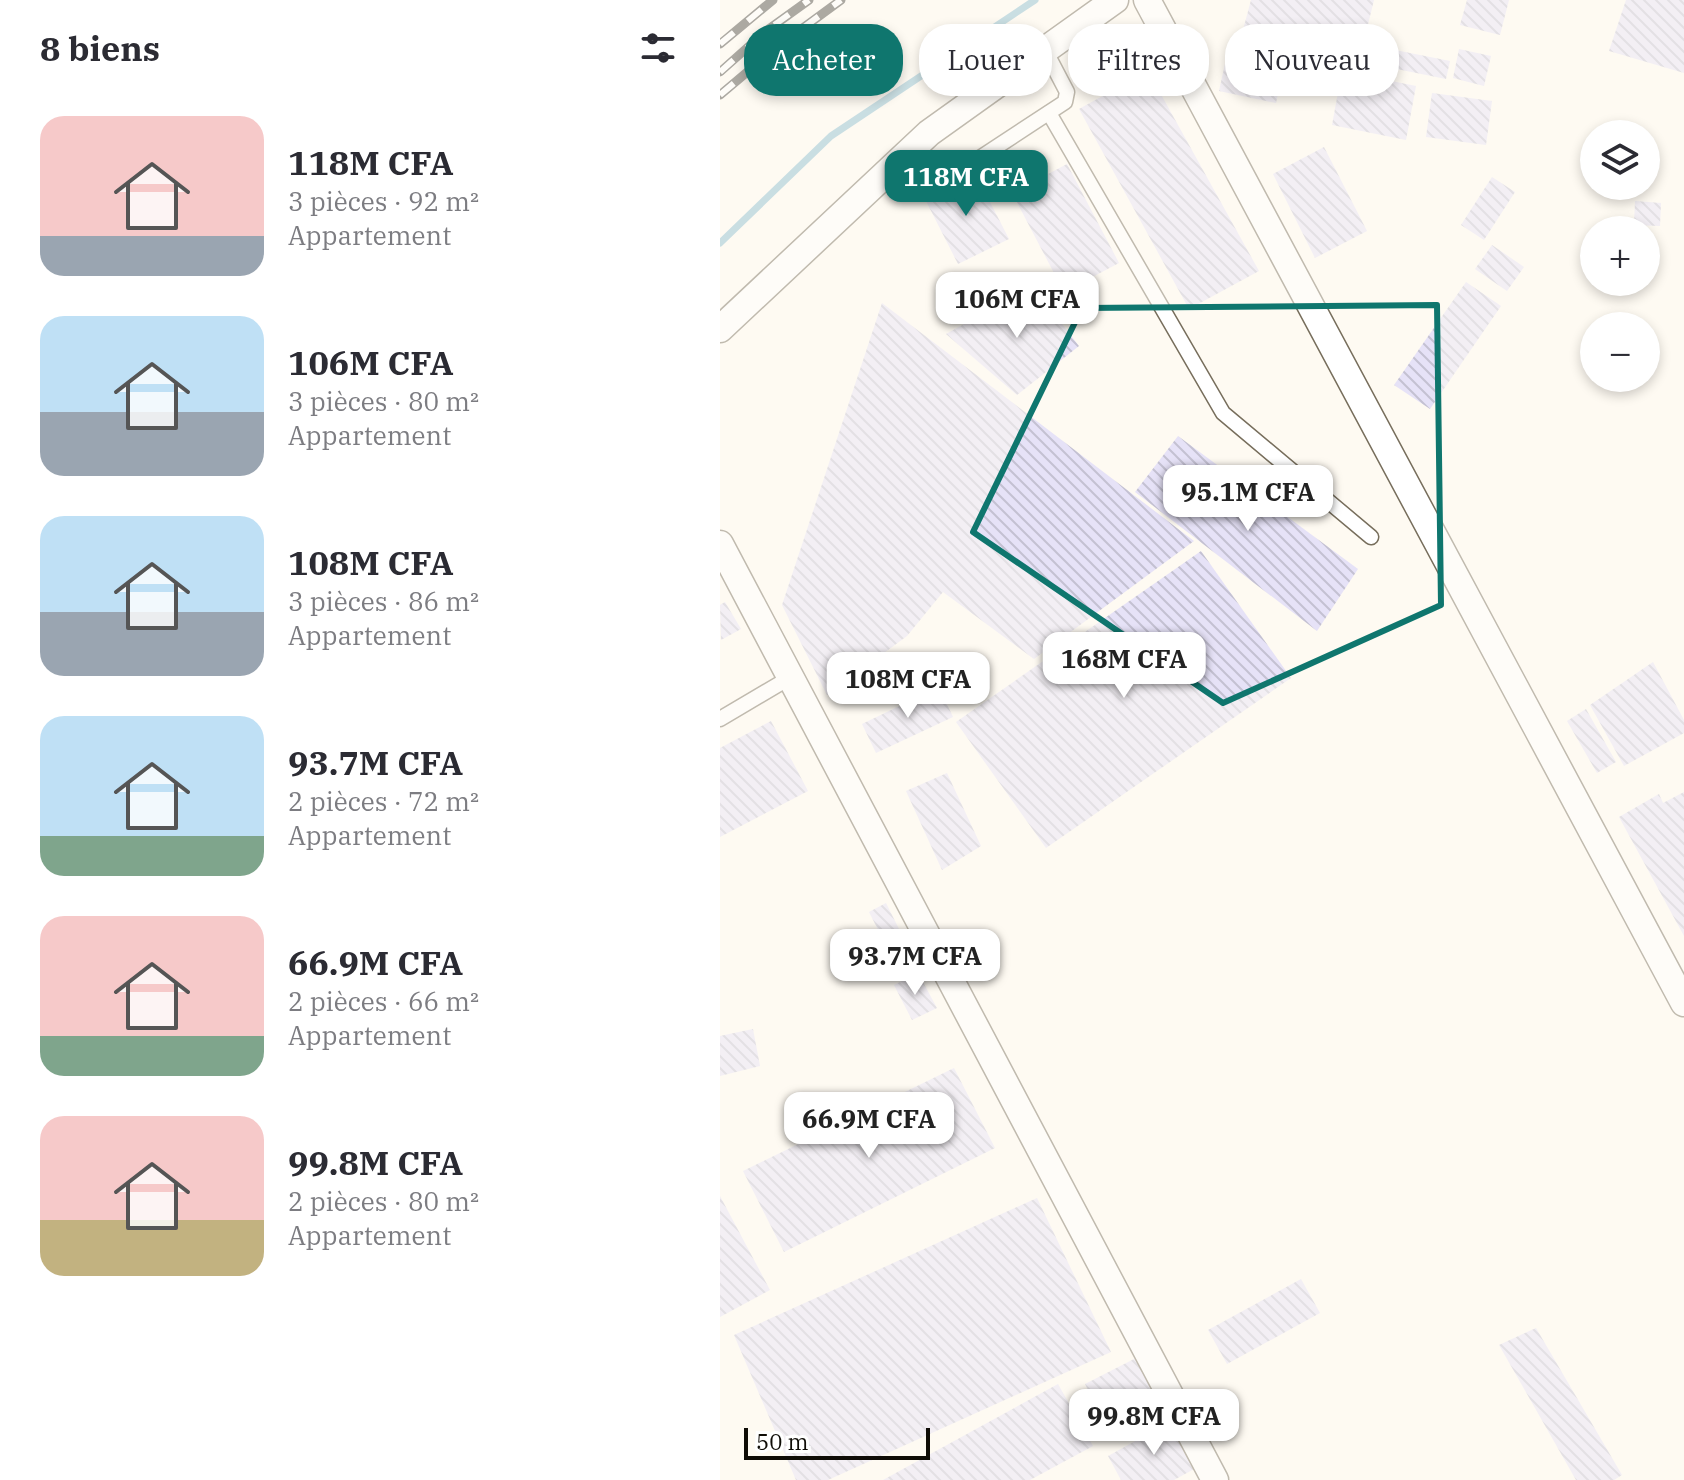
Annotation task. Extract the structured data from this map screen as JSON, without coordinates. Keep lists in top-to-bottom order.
{
  "scale_bar": "50 m",
  "page": {
    "heading": "8 biens",
    "chip": [
      "Acheter",
      "Louer",
      "Filtres",
      "Nouveau"
    ],
    "list": [
      {
        "name": "118M CFA",
        "note": "3 pièces · 92 m² · Appartement"
      },
      {
        "name": "106M CFA",
        "note": "3 pièces · 80 m² · Appartement"
      },
      {
        "name": "108M CFA",
        "note": "3 pièces · 86 m² · Appartement"
      },
      {
        "name": "93.7M CFA",
        "note": "2 pièces · 72 m² · Appartement"
      },
      {
        "name": "66.9M CFA",
        "note": "2 pièces · 66 m² · Appartement"
      },
      {
        "name": "99.8M CFA",
        "note": "2 pièces · 80 m² · Appartement"
      }
    ],
    "map_buttons": ["+", "−"],
    "price": [
      "118M CFA",
      "106M CFA",
      "95.1M CFA",
      "168M CFA",
      "108M CFA",
      "93.7M CFA",
      "66.9M CFA",
      "99.8M CFA"
    ],
    "scale": "50 m"
  }
}
